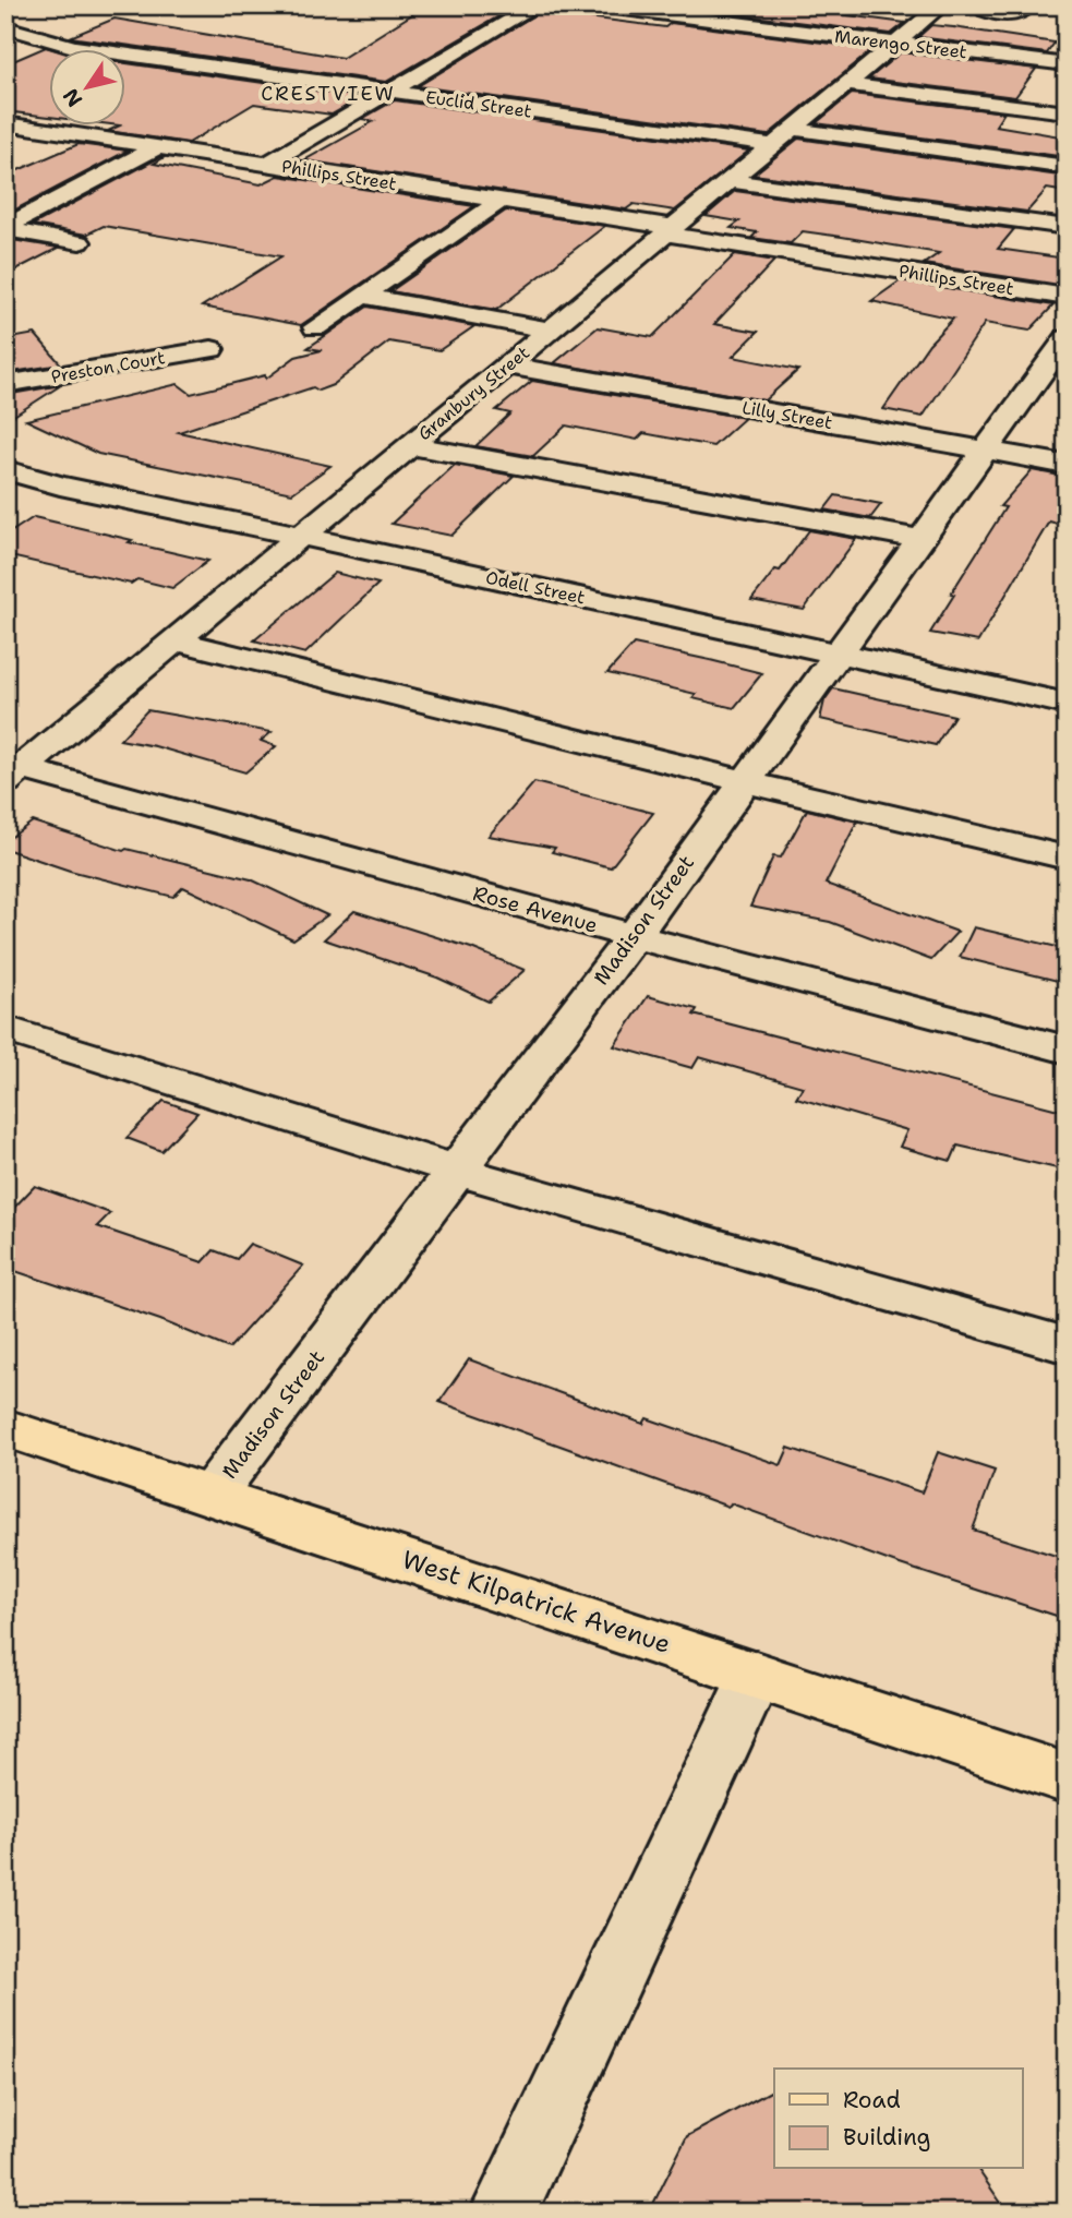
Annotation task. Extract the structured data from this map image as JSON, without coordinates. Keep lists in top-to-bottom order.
{
  "streets": {
    "main road": ["West Kilpatrick Avenue"],
    "street": [
      "Marengo Street",
      "Euclid Street",
      "Phillips Street",
      "Preston Court",
      "Granbury Street",
      "Lilly Street",
      "Odell Street",
      "Rose Avenue",
      "Madison Street"
    ]
  },
  "crossings": [
    ["Marengo Street", "Granbury Street"],
    ["Euclid Street", "Granbury Street"],
    ["Phillips Street", "Granbury Street"],
    ["Granbury Street", "Lilly Street"],
    ["Granbury Street", "Odell Street"],
    ["Granbury Street", "Rose Avenue"],
    ["Lilly Street", "Madison Street"],
    ["Odell Street", "Madison Street"],
    ["Rose Avenue", "Madison Street"],
    ["Madison Street", "West Kilpatrick Avenue"]
  ],
  "districts": ["CRESTVIEW"],
  "legend": ["Road", "Building"],
  "north": "bottom left"
}
